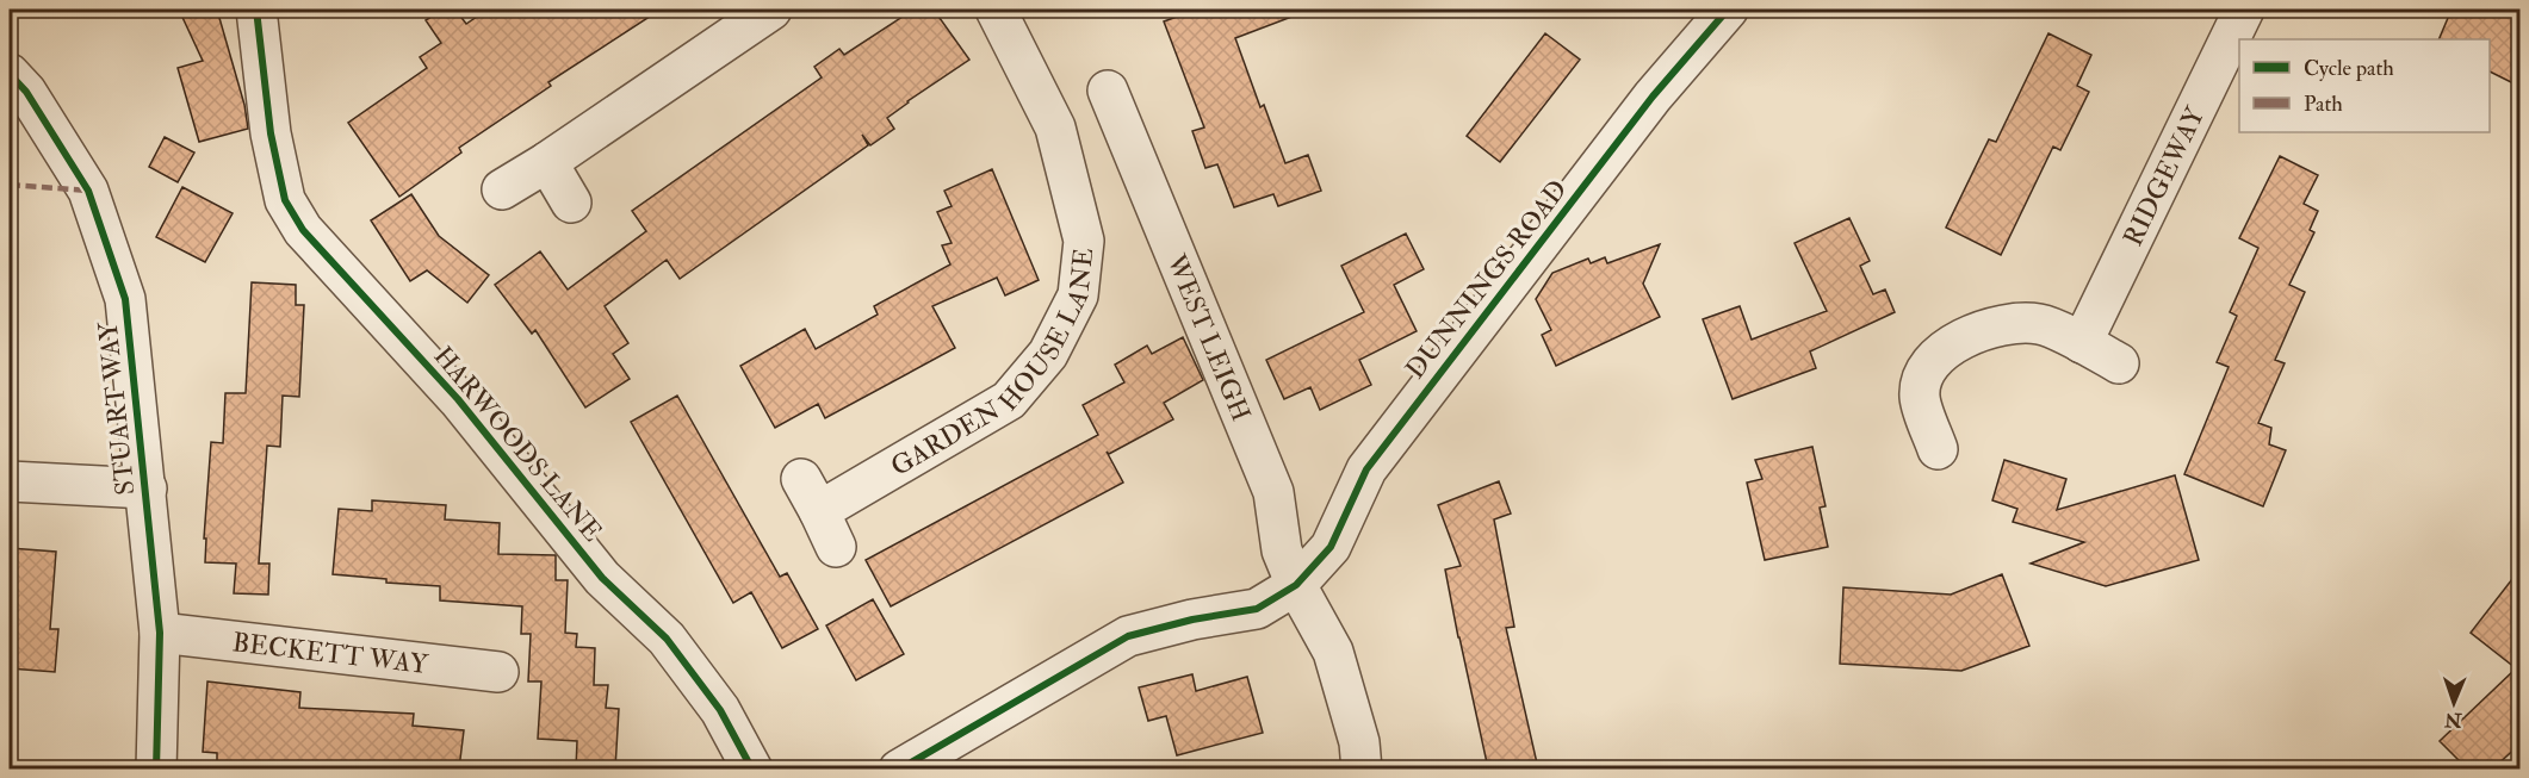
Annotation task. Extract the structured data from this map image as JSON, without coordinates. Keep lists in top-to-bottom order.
{
  "streets": {
    "street": [
      "RIDGEWAY",
      "DUNNINGS ROAD",
      "WEST LEIGH",
      "GARDEN HOUSE LANE",
      "STUART WAY",
      "HARWOODS LANE",
      "BECKETT WAY"
    ]
  },
  "crossings": [
    ["DUNNINGS ROAD", "WEST LEIGH"],
    ["STUART WAY", "BECKETT WAY"]
  ],
  "legend": ["Cycle path", "Path"],
  "north": "bottom"
}
